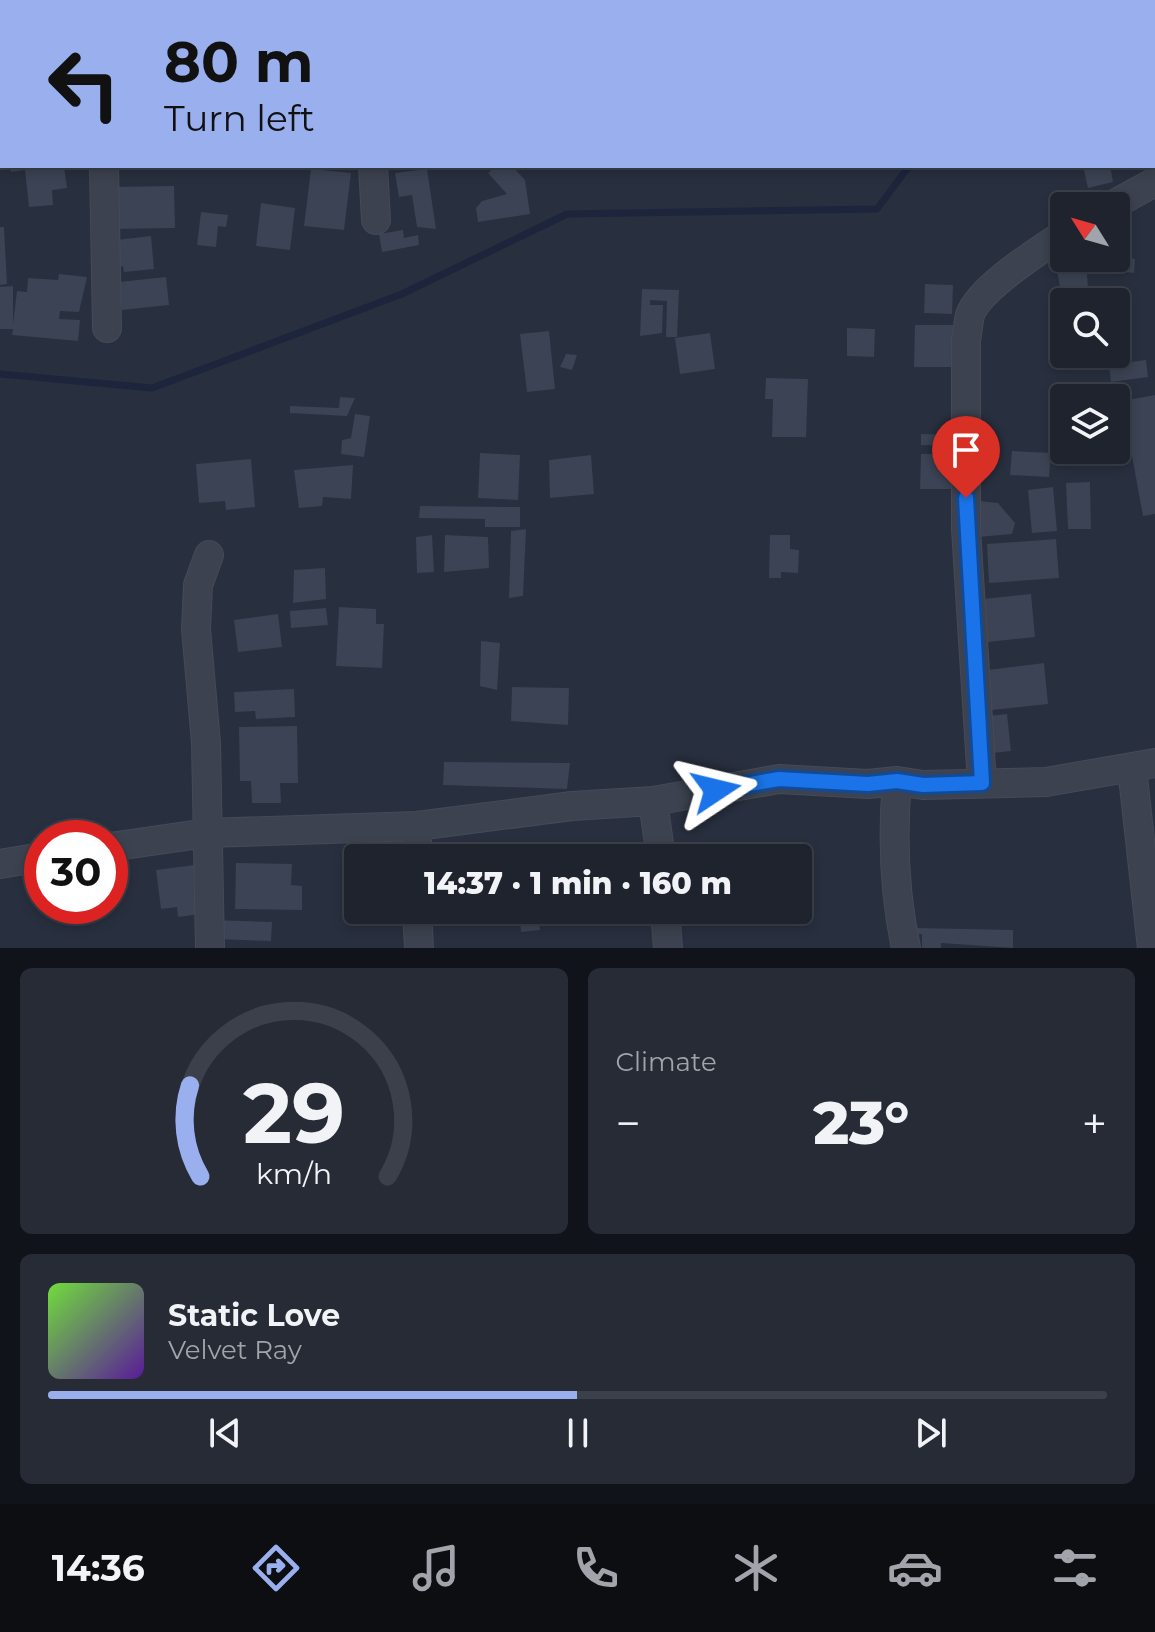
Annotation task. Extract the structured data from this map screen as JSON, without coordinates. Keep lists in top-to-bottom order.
{
  "north": "top left",
  "page": {
    "turn": ["80 m", "Turn left"],
    "limit": "30",
    "trip": "14:37 · 1 min · 160 m",
    "tile": "Climate",
    "heat": ["−", "23°", "+"],
    "song": ["Static Love", "Velvet Ray"],
    "tabs": "14:36",
    "gauge": ["29", "km/h"]
  }
}
